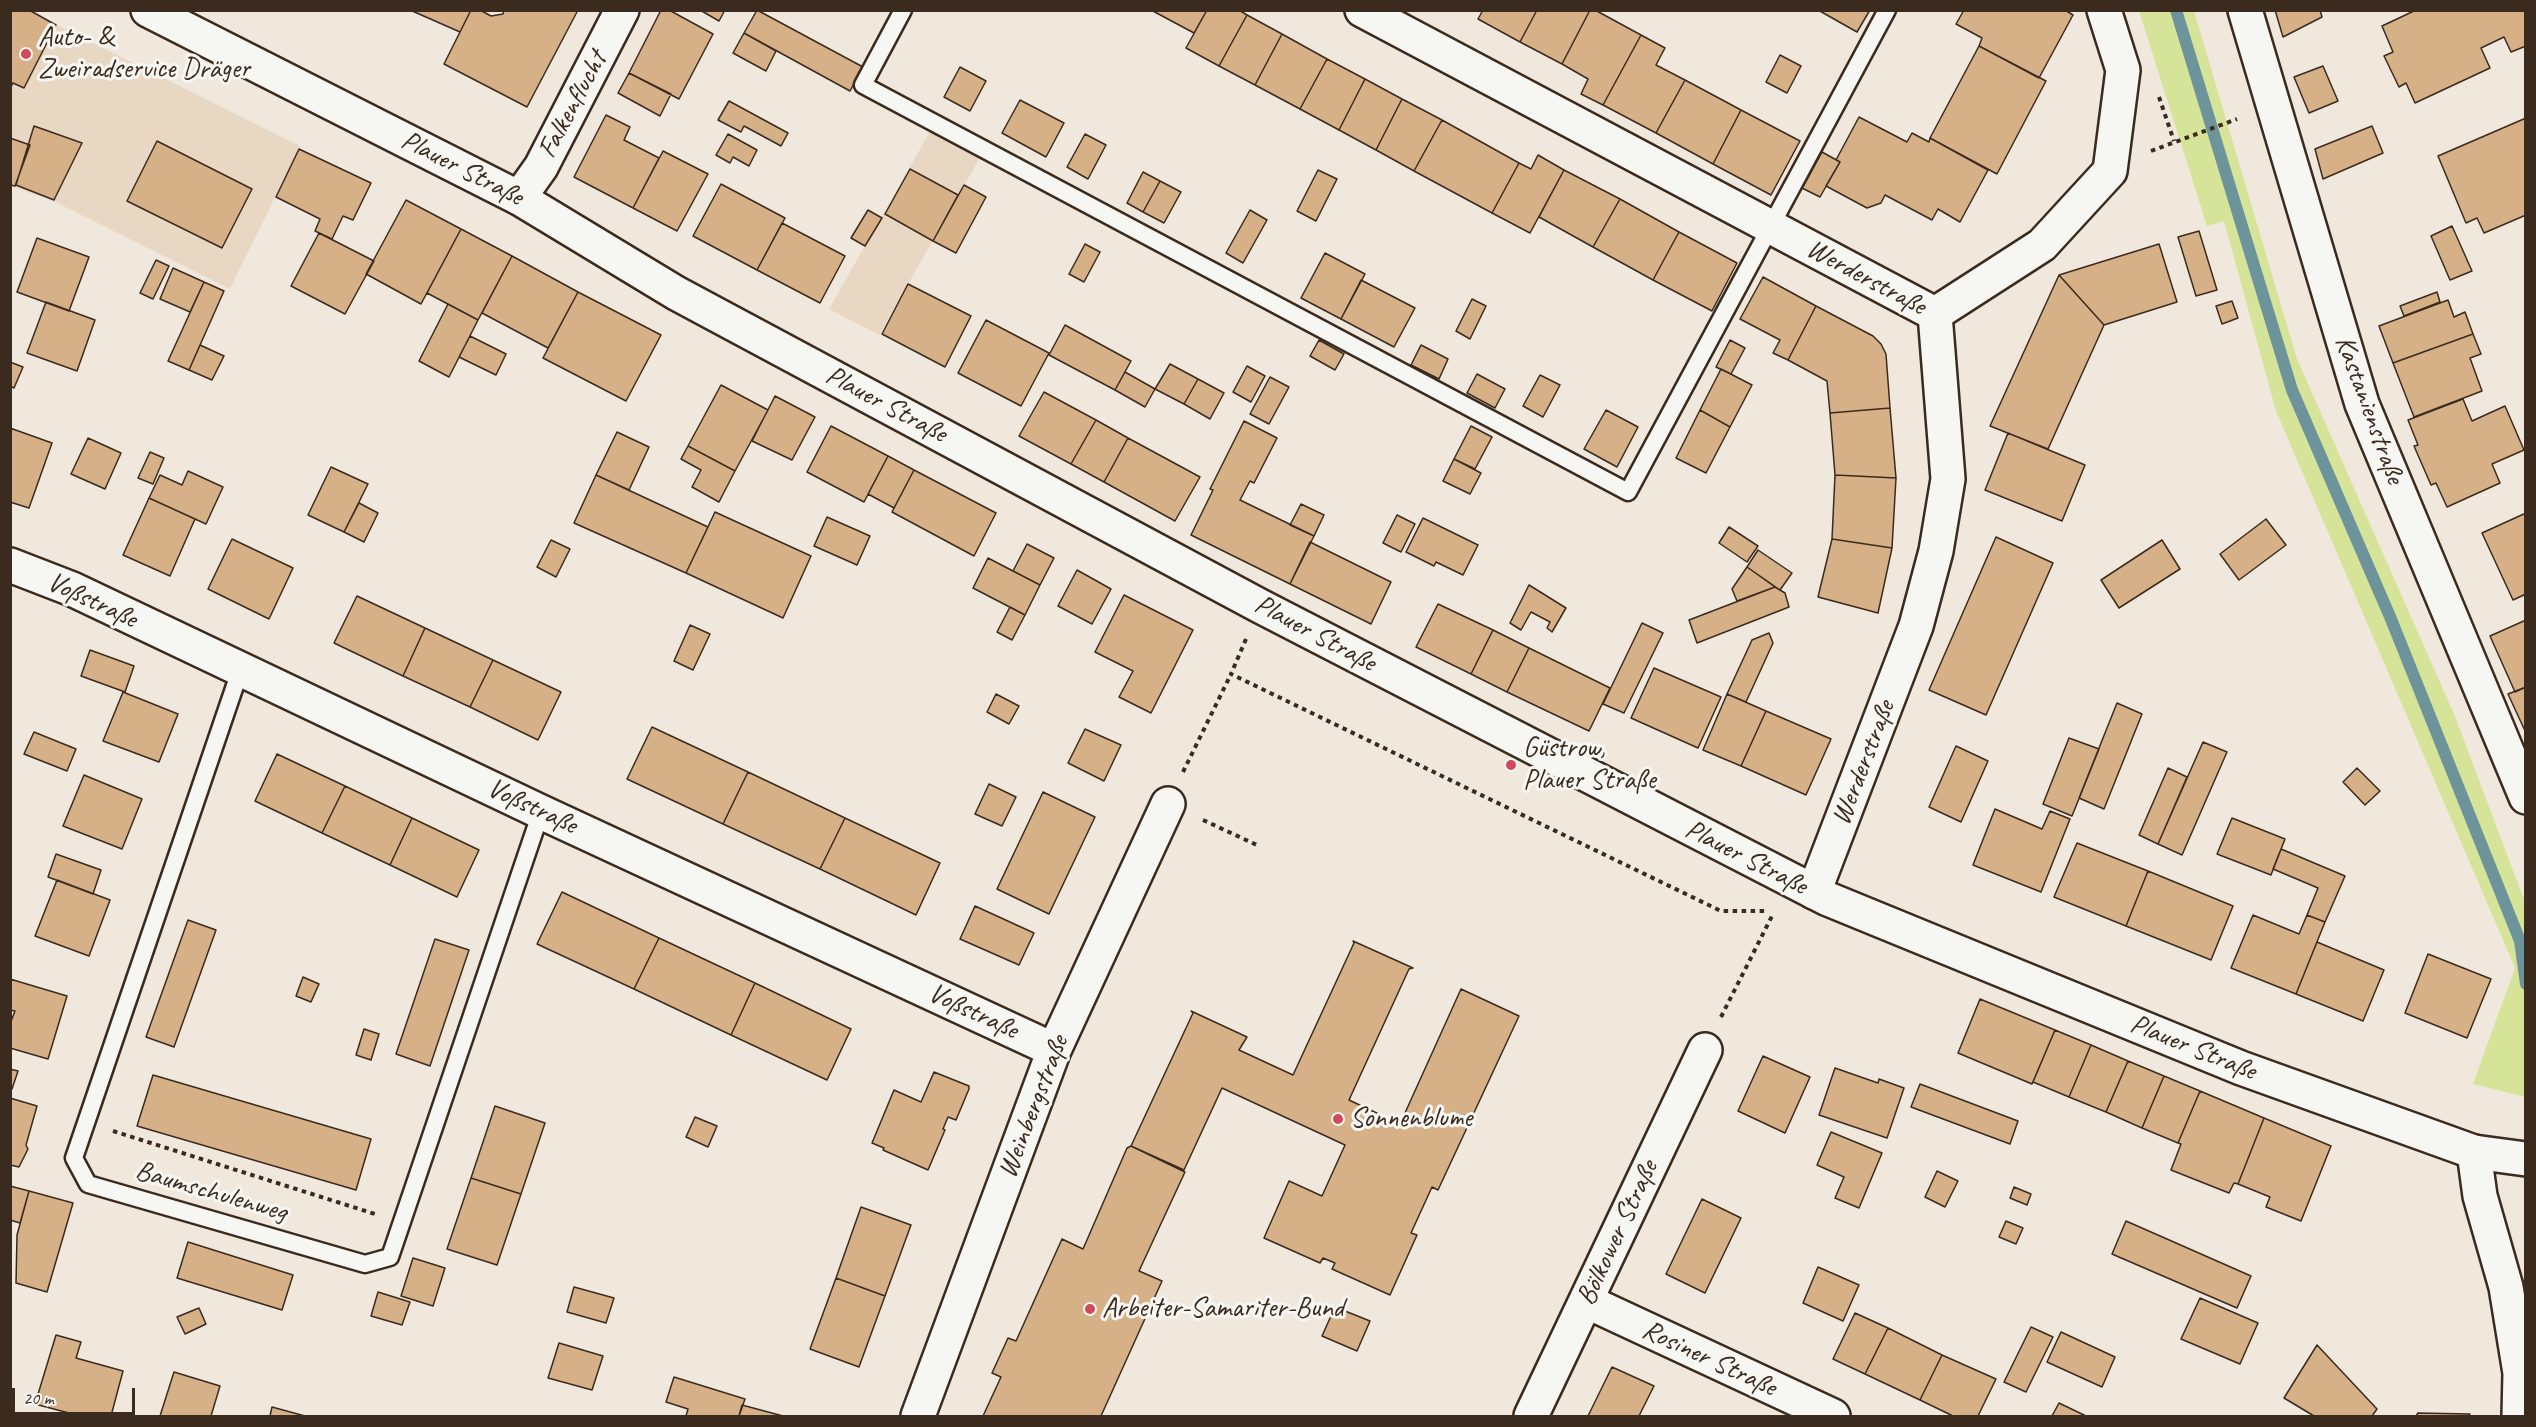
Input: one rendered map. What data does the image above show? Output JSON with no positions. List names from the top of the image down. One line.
{"streets":{"street":["Falkenflucht","Plauer Straße","Werderstraße","Kastanienstraße","Voßstraße","Weinbergstraße","Bölkower Straße","Rosiner Straße"],"lane":["Baumschulenweg"]},"crossings":[["Falkenflucht","Plauer Straße"],["Plauer Straße","Werderstraße"],["Voßstraße","Weinbergstraße"],["Voßstraße","Baumschulenweg"],["Bölkower Straße","Rosiner Straße"]],"places":["Auto- & Zweiradservice Dräger","Güstrow, Plauer Straße","Sonnenblume","Arbeiter-Samariter-Bund"],"scale_bar":"20 m"}
